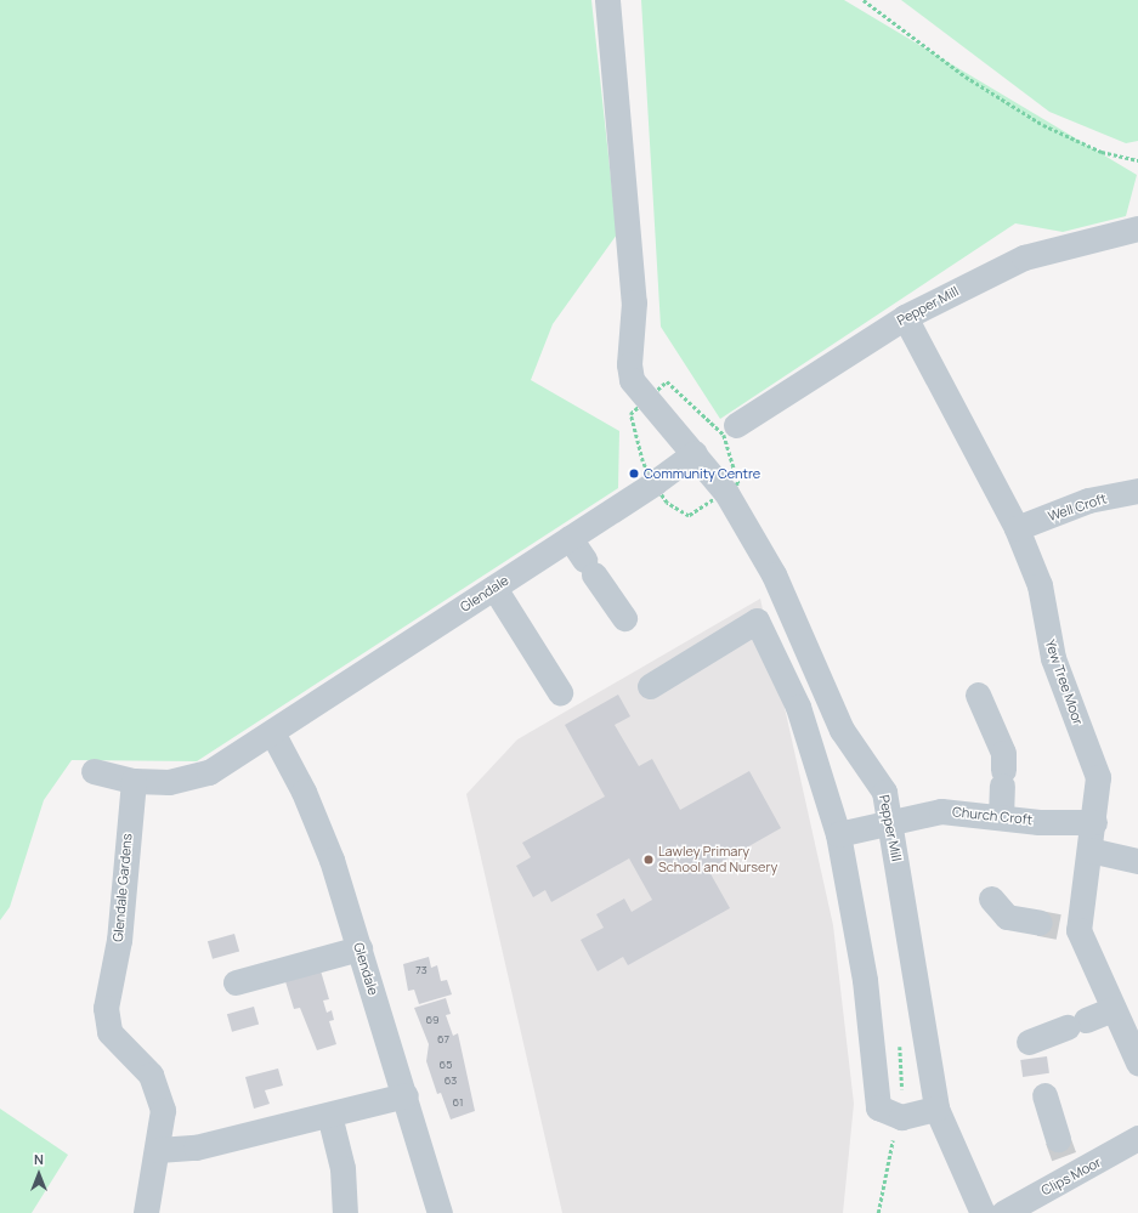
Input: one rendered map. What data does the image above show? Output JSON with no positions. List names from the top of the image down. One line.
{"streets":{"street":["Pepper Mill","Well Croft","Glendale","Yew Tree Moor","Church Croft","Glendale Gardens","Clips Moor"]},"crossings":[["Pepper Mill","Glendale"],["Pepper Mill","Yew Tree Moor"],["Pepper Mill","Church Croft"],["Well Croft","Yew Tree Moor"],["Glendale","Glendale Gardens"],["Yew Tree Moor","Church Croft"]],"places":["Community Centre","Lawley Primary School and Nursery"],"house_numbers":["73","69","67","65","63","61"],"north":"top"}
